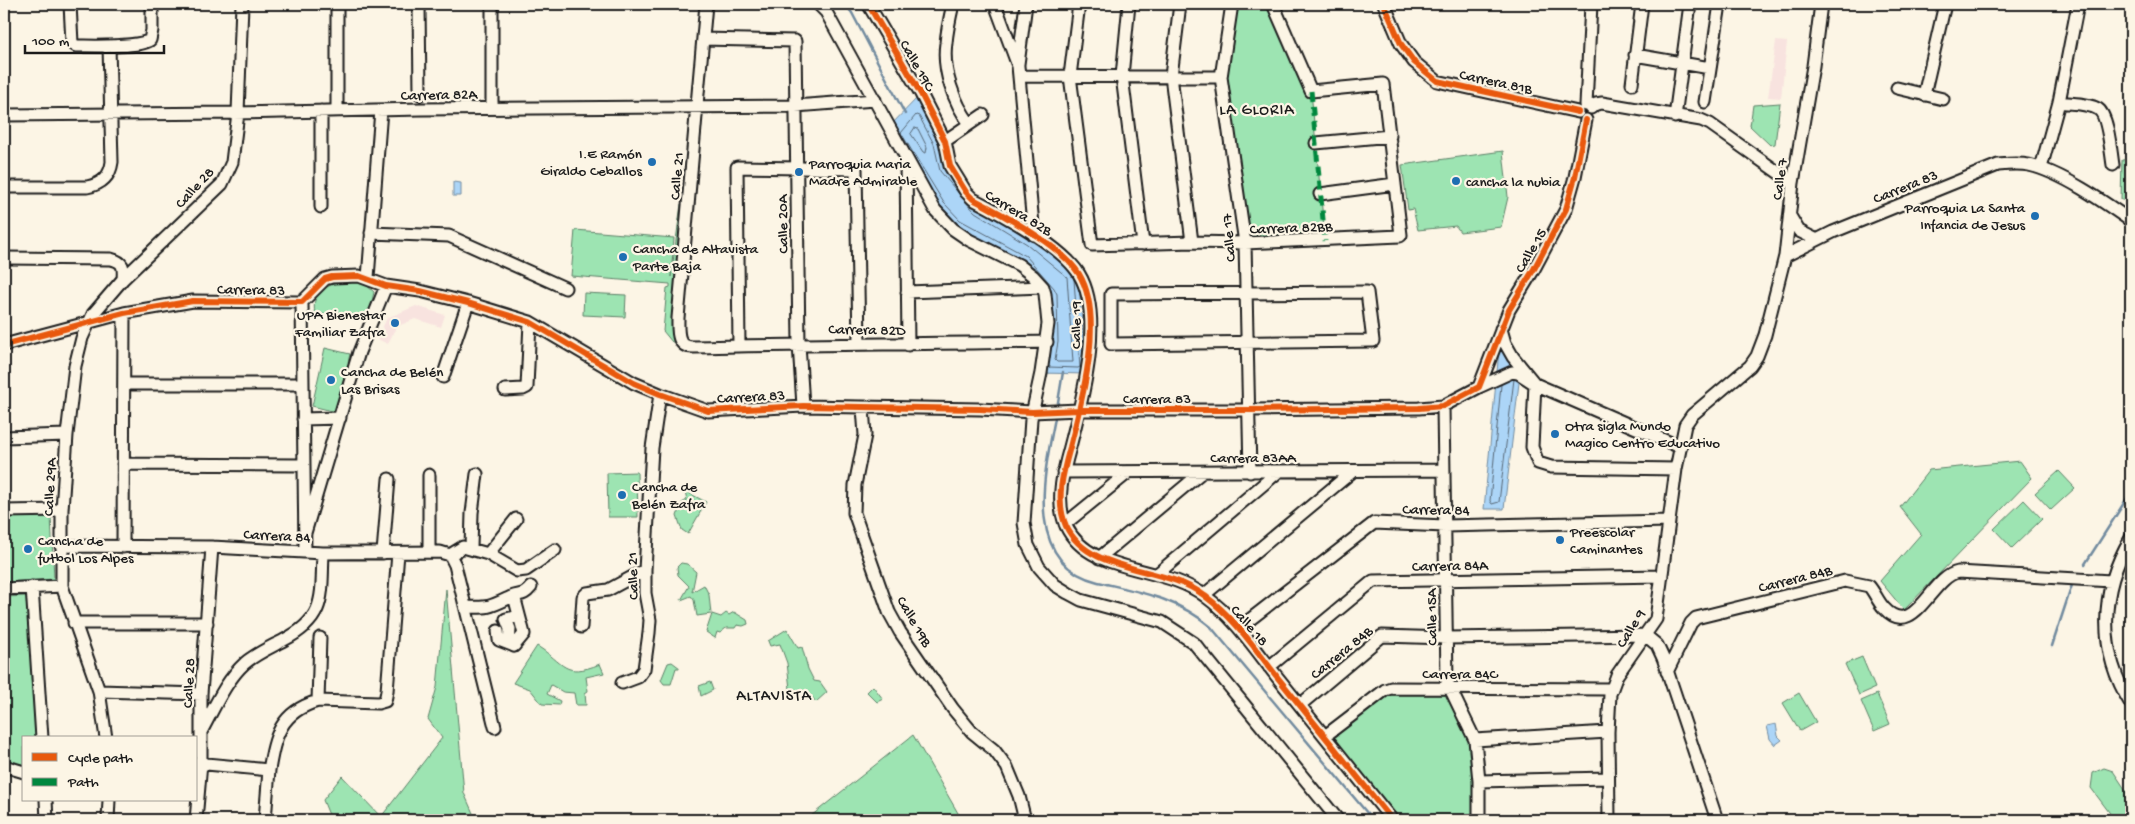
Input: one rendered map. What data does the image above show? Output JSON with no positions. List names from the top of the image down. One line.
{"streets":{"street":["Calle 19C","Carrera 81B","Carrera 82A","Calle 21","Calle 7","Carrera 83","Calle 28","Carrera 82B","Calle 20A","Carrera 82BB","Calle 17","Calle 15","Calle 19","Carrera 82D","Carrera 83AA","Calle 29A","Carrera 84","Carrera 84A","Carrera 84B","Calle 15A","Calle 19B","Calle 18","Calle 9","Carrera 84C"]},"crossings":[["Calle 19C","Carrera 82B"],["Carrera 81B","Calle 7"],["Carrera 81B","Calle 15"],["Carrera 82A","Calle 21"],["Carrera 82A","Calle 28"],["Carrera 82A","Calle 20A"],["Calle 21","Carrera 83"],["Calle 21","Calle 20A"],["Calle 21","Carrera 82D"],["Calle 7","Carrera 83"],["Calle 7","Calle 9"],["Carrera 83","Calle 28"],["Carrera 83","Calle 20A"],["Carrera 83","Calle 17"],["Carrera 83","Calle 15"],["Carrera 83","Calle 19"],["Carrera 83","Calle 29A"],["Carrera 83","Calle 15A"],["Carrera 83","Calle 19B"],["Carrera 83","Calle 18"],["Calle 28","Calle 29A"],["Calle 28","Carrera 84"],["Carrera 82B","Calle 19"],["Calle 20A","Carrera 82D"],["Carrera 82BB","Calle 17"],["Calle 17","Carrera 83AA"],["Calle 19","Carrera 82D"],["Calle 19","Calle 18"],["Carrera 83AA","Calle 15A"],["Carrera 83AA","Calle 18"],["Calle 29A","Carrera 84"],["Carrera 84","Calle 15A"],["Carrera 84","Calle 18"],["Carrera 84","Calle 9"],["Carrera 84A","Calle 15A"],["Carrera 84A","Calle 18"],["Carrera 84A","Calle 9"],["Carrera 84B","Calle 15A"],["Carrera 84B","Calle 18"],["Carrera 84B","Calle 9"],["Calle 15A","Carrera 84C"],["Calle 18","Carrera 84C"],["Calle 9","Carrera 84C"]],"districts":["LA GLORIA","ALTAVISTA"],"places":["I.E Ramón Giraldo Ceballos","Parroquia Maria Madre Admirable","cancha la nubia","Parroquia La Santa Infancia de Jesus","Cancha de Altavista Parte Baja","UPA Bienestar Familiar Zafra","Cancha de Belén Las Brisas","Otra sigla Mundo Magico Centro Educativo","Cancha de Belén Zafra","Preescolar Caminantes","Cancha de futbol Los Alpes"],"legend":["Cycle path","Path"],"scale_bar":"100 m"}
